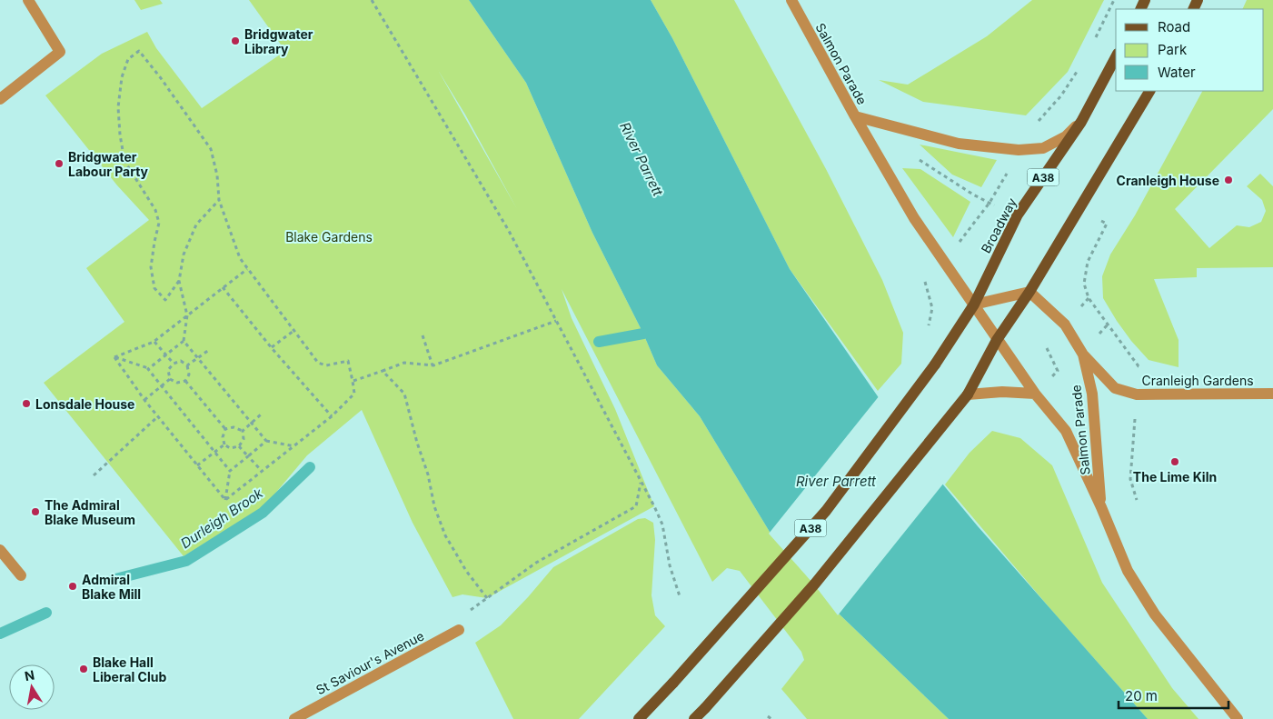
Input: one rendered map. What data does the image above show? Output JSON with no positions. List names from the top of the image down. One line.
{"streets":{"main road":["A38","Broadway"],"street":["Salmon Parade","Cranleigh Gardens","St Saviour's Avenue"]},"crossings":[["Salmon Parade","Broadway"],["Salmon Parade","Cranleigh Gardens"]],"water":["River Parrett","Durleigh Brook"],"parks":["Blake Gardens"],"places":["Bridgwater Library","Bridgwater Labour Party","Cranleigh House","Lonsdale House","The Lime Kiln","The Admiral Blake Museum","Admiral Blake Mill","Blake Hall Liberal Club"],"legend":["Road","Park","Water"],"scale_bar":"20 m","north":"top"}
